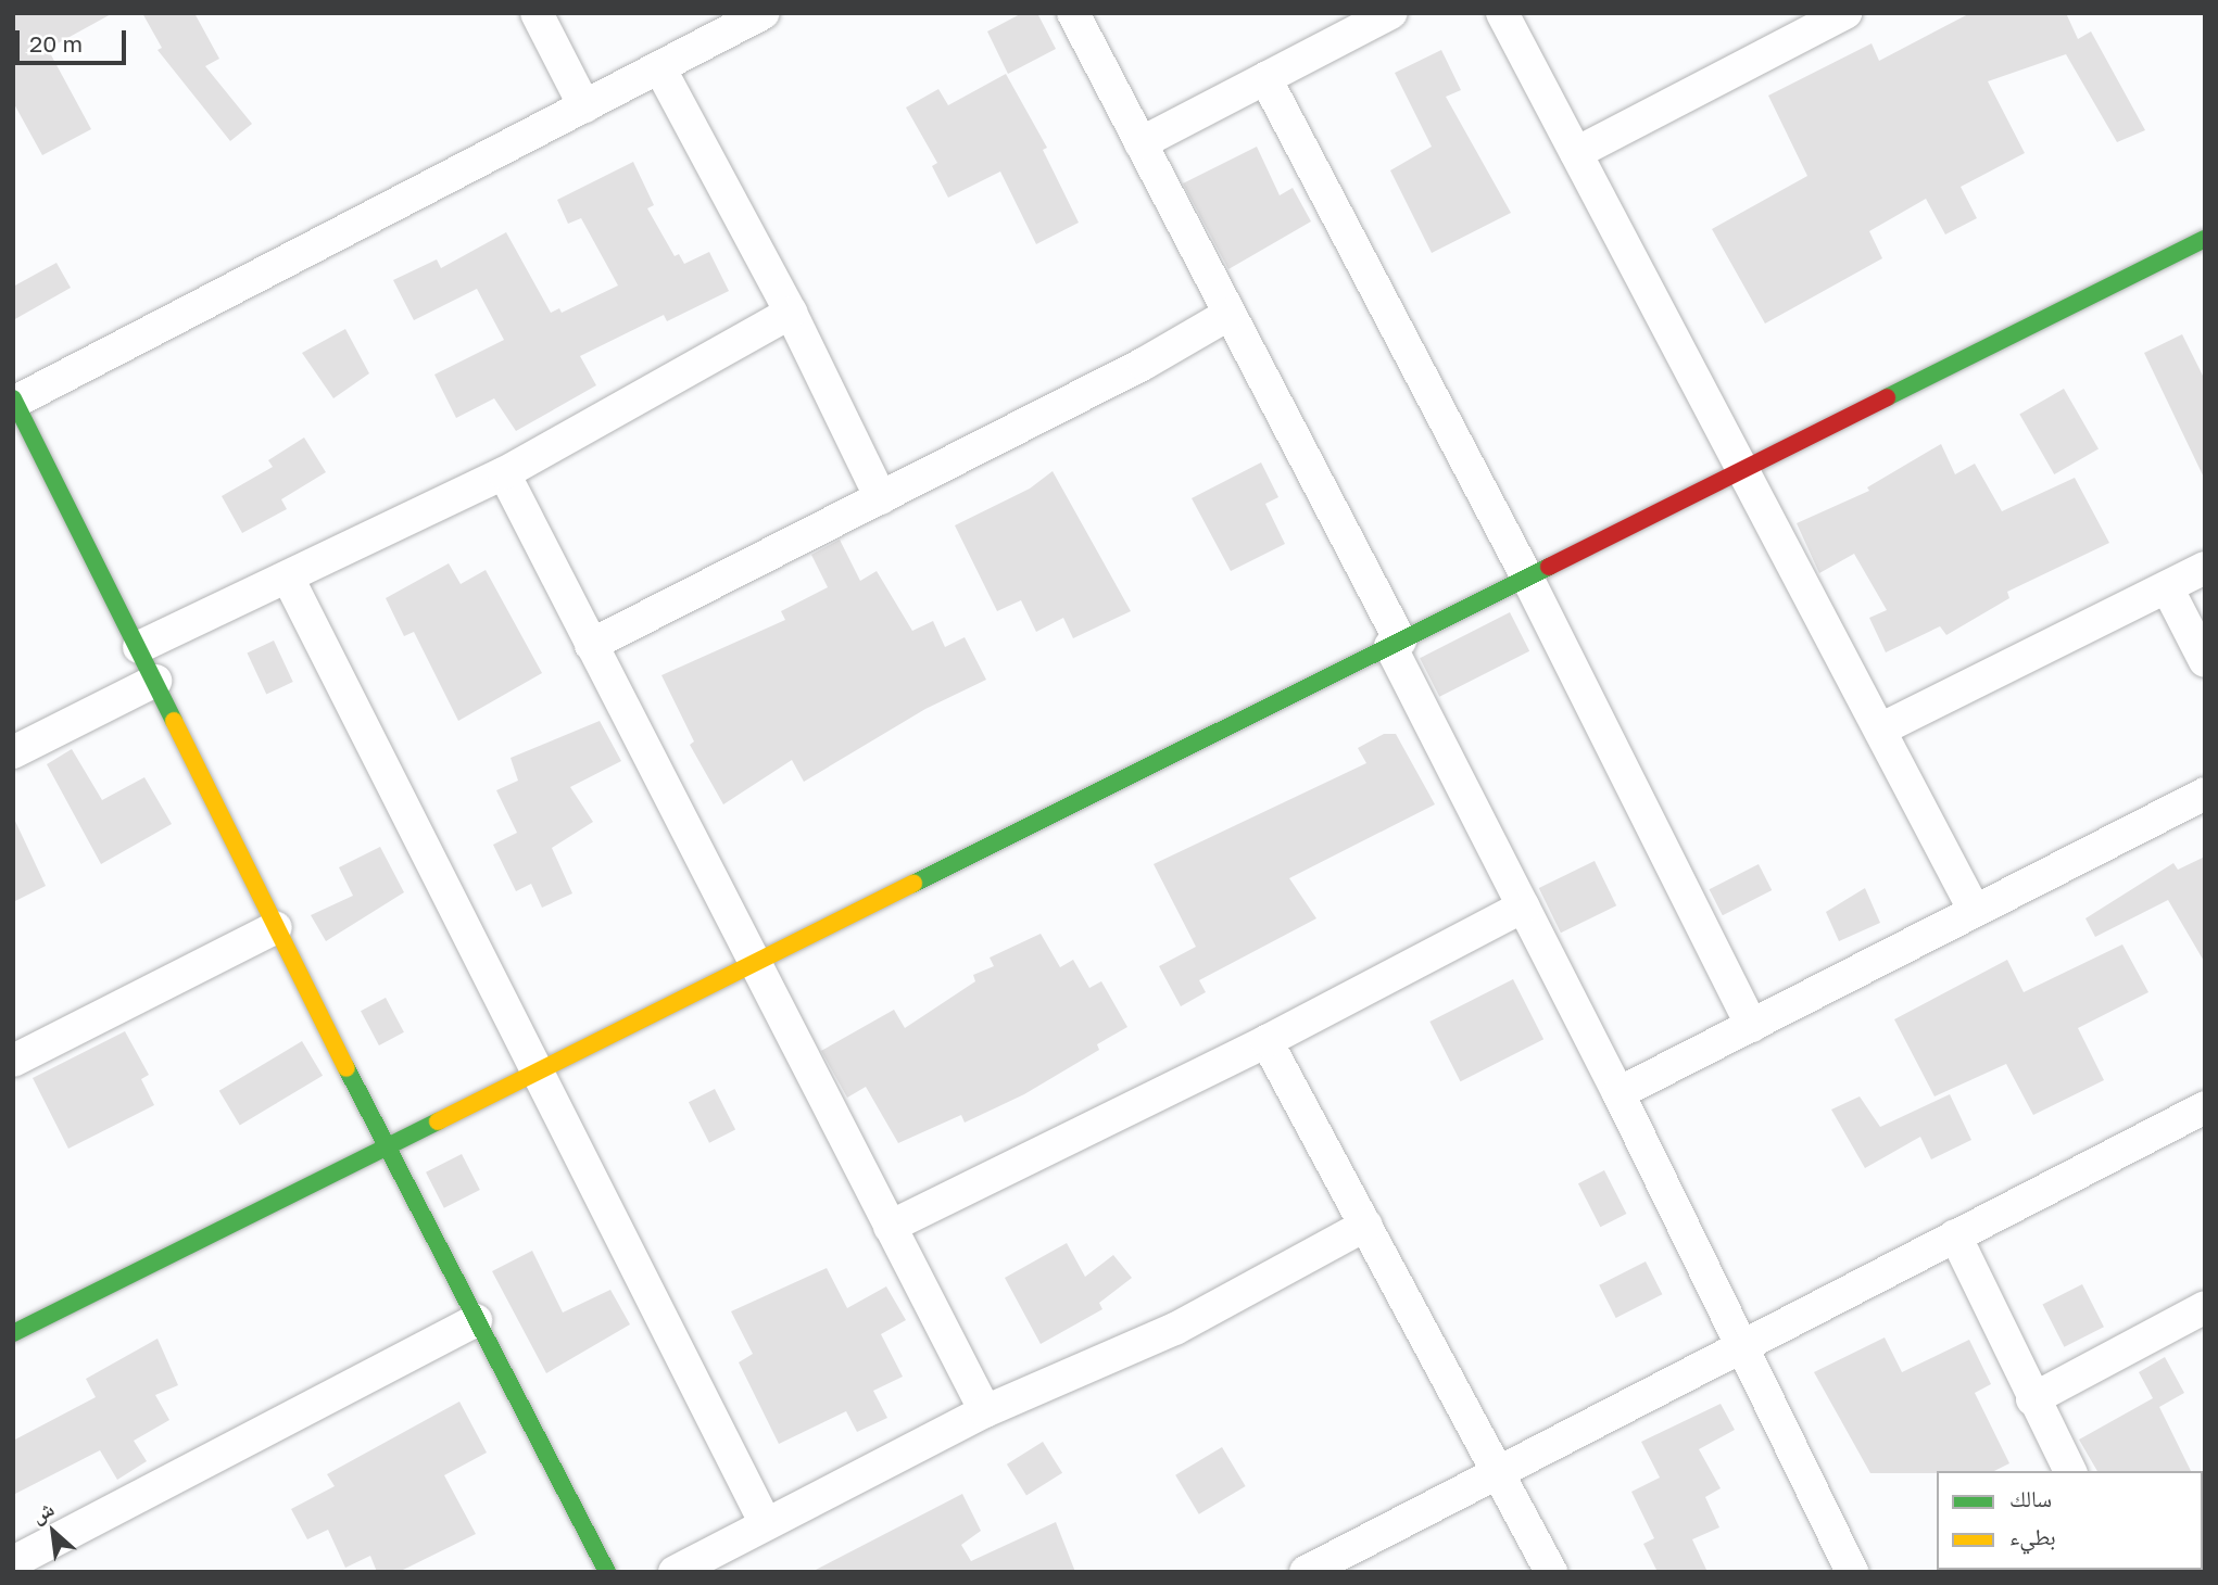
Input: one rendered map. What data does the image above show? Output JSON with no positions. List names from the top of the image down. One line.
{"legend":["سالك","بطيء"],"scale_bar":"20 m","north":"top left"}
